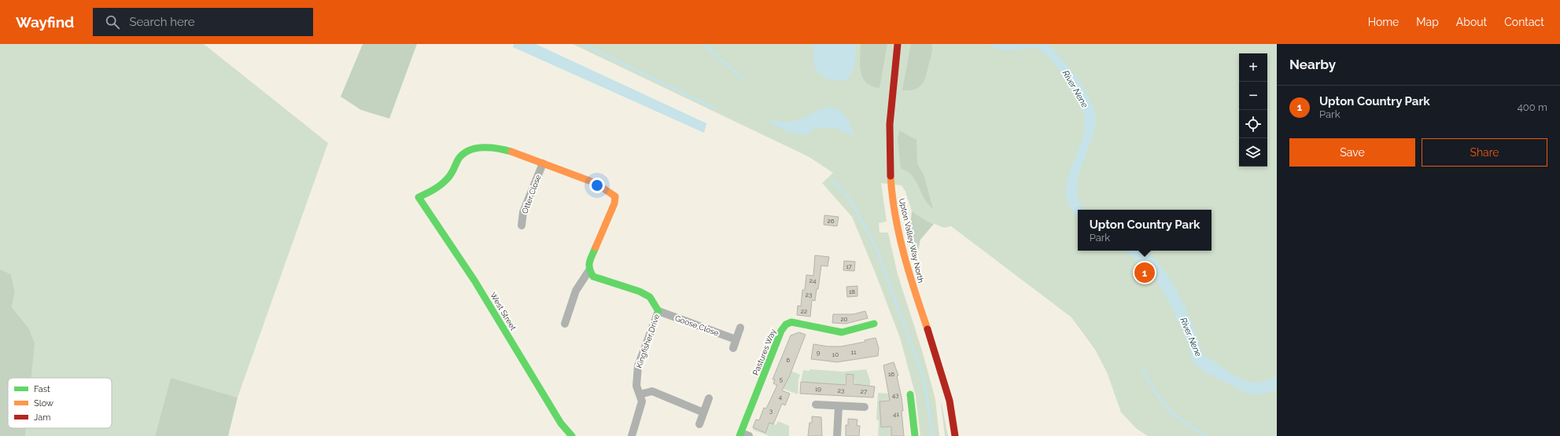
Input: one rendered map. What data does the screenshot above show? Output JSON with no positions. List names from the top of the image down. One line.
{"streets":{"street":["Otter Close","Upton Valley Way North","West Street","Goose Close","Kingfisher Drive","Pastures Way"]},"crossings":[["Otter Close","West Street"],["Goose Close","Kingfisher Drive"]],"water":["River Nene"],"house_numbers":["26","17","24","18","23","22","20","11","9","10","6","16","5","19","23","27","43","4","3","41"],"legend":["Fast","Slow","Jam"],"page":{"header":"Wayfind","search":"Search here","nav":["Home","Map","About","Contact"],"heading":"Nearby","map_buttons":["+","−"],"list":[{"mark":"1","name":"Upton Country Park","note":"Park","value":"400 m"}],"buttons":["Save","Share"],"popup":["Upton Country Park","Park"],"pins":"1"}}
